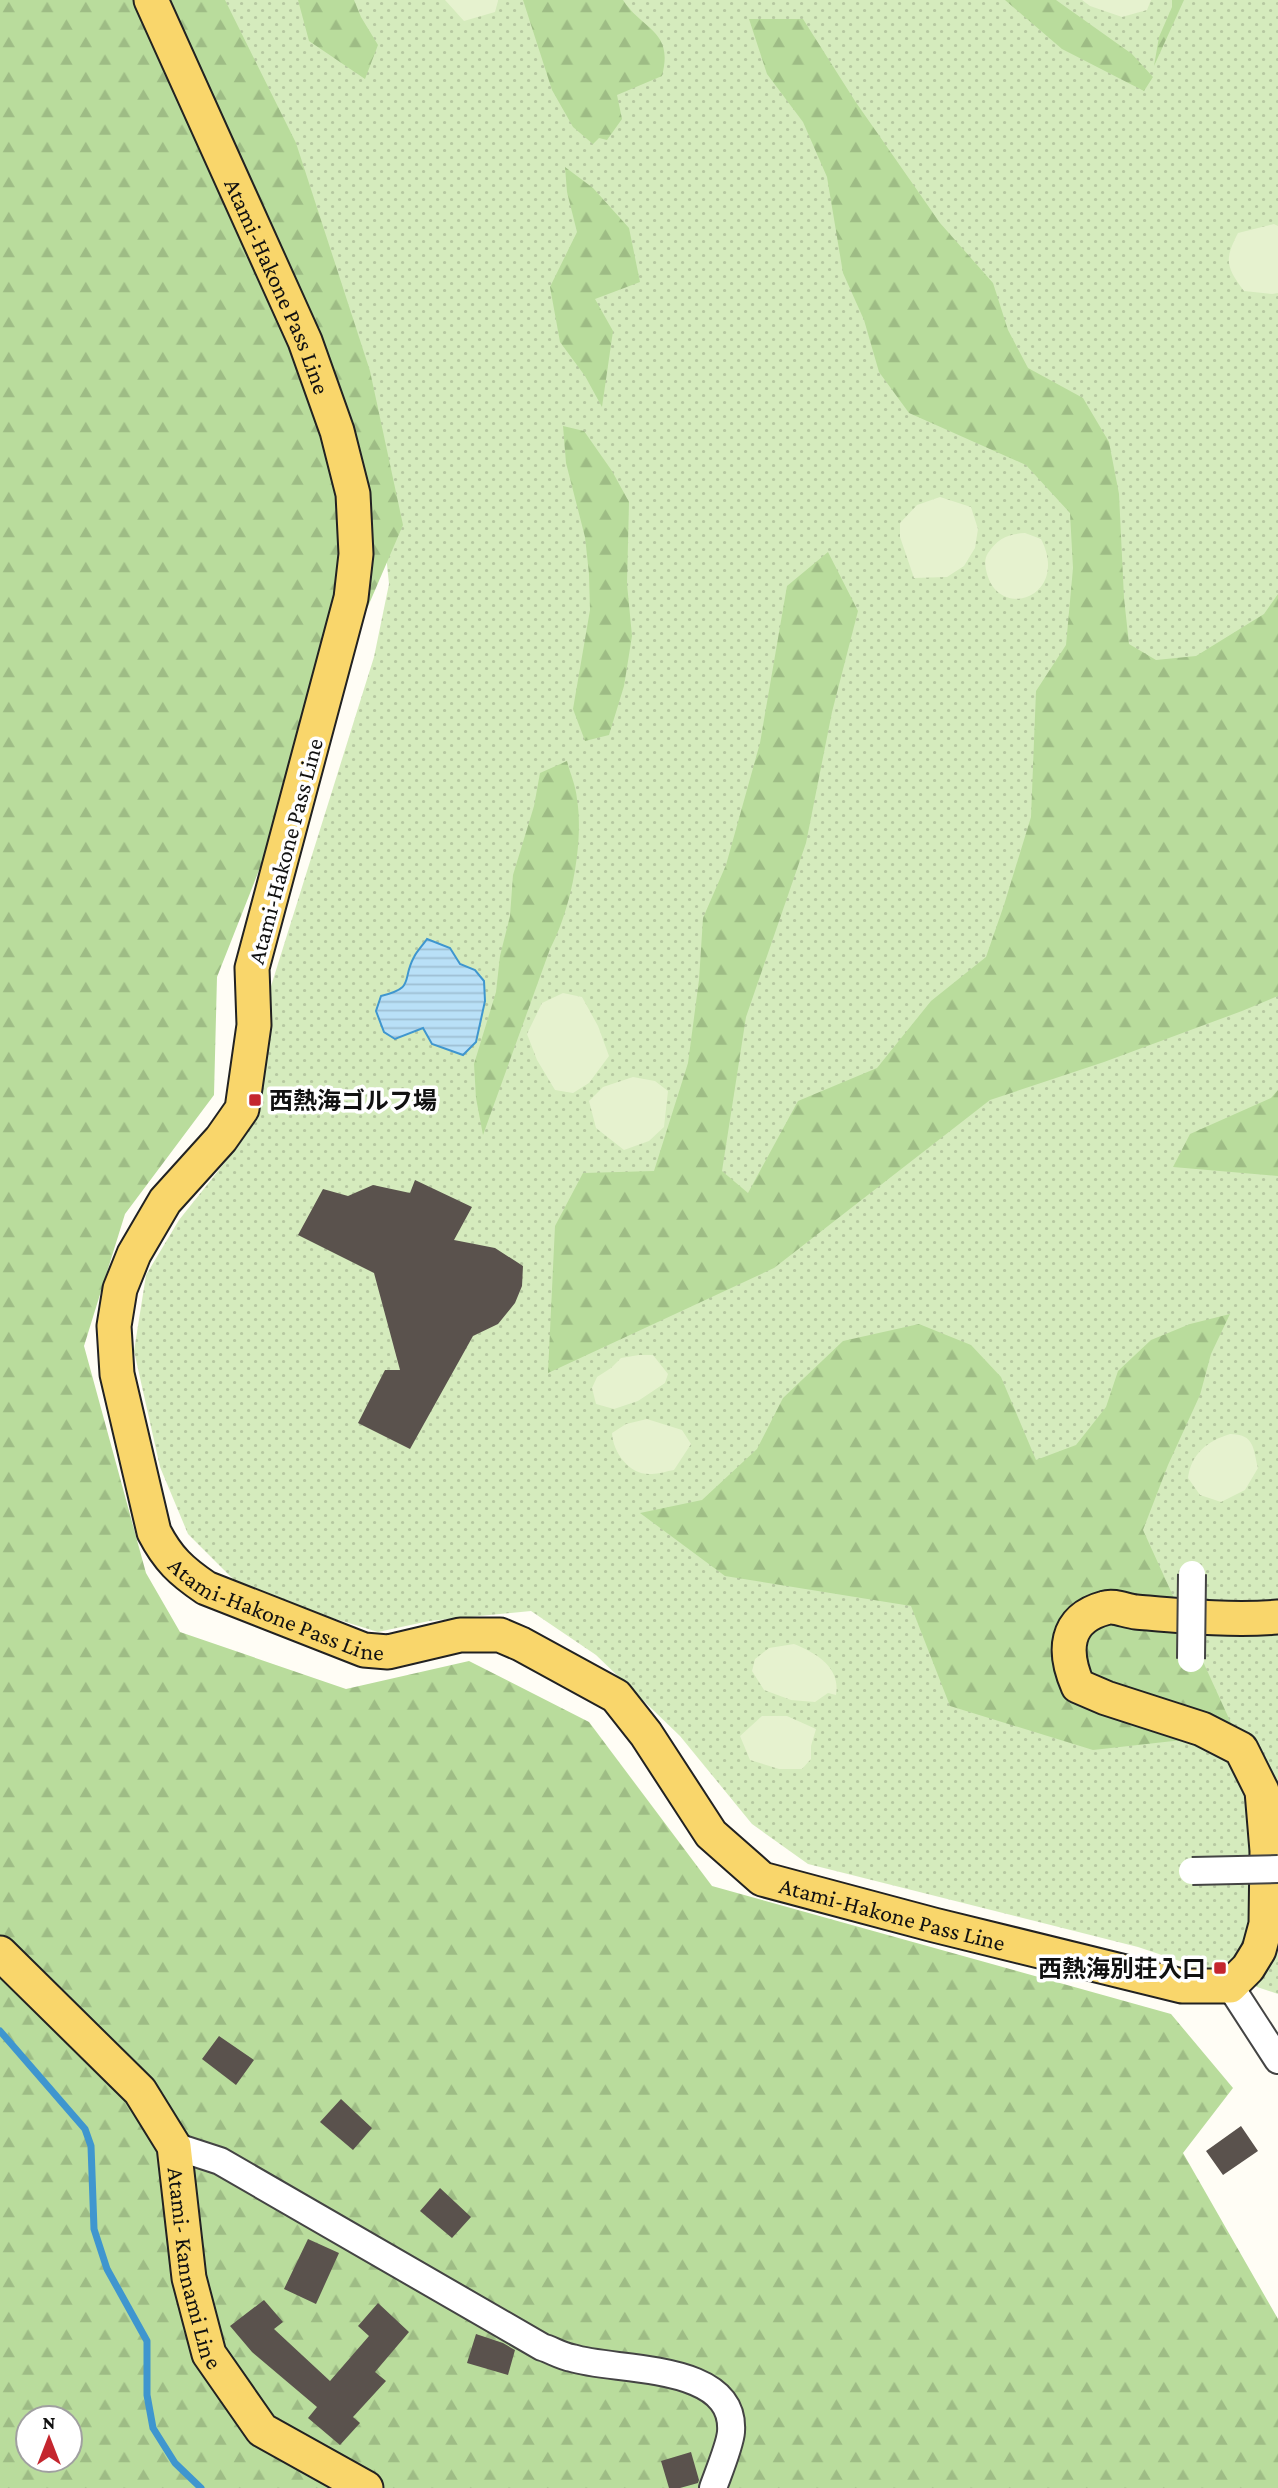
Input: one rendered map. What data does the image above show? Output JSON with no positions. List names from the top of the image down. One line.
{"streets":{"main road":["Atami-Hakone Pass Line","Atami- Kannami Line"]},"places":{"transit":["西熱海ゴルフ場","西熱海別荘入口"]},"north":"top"}
